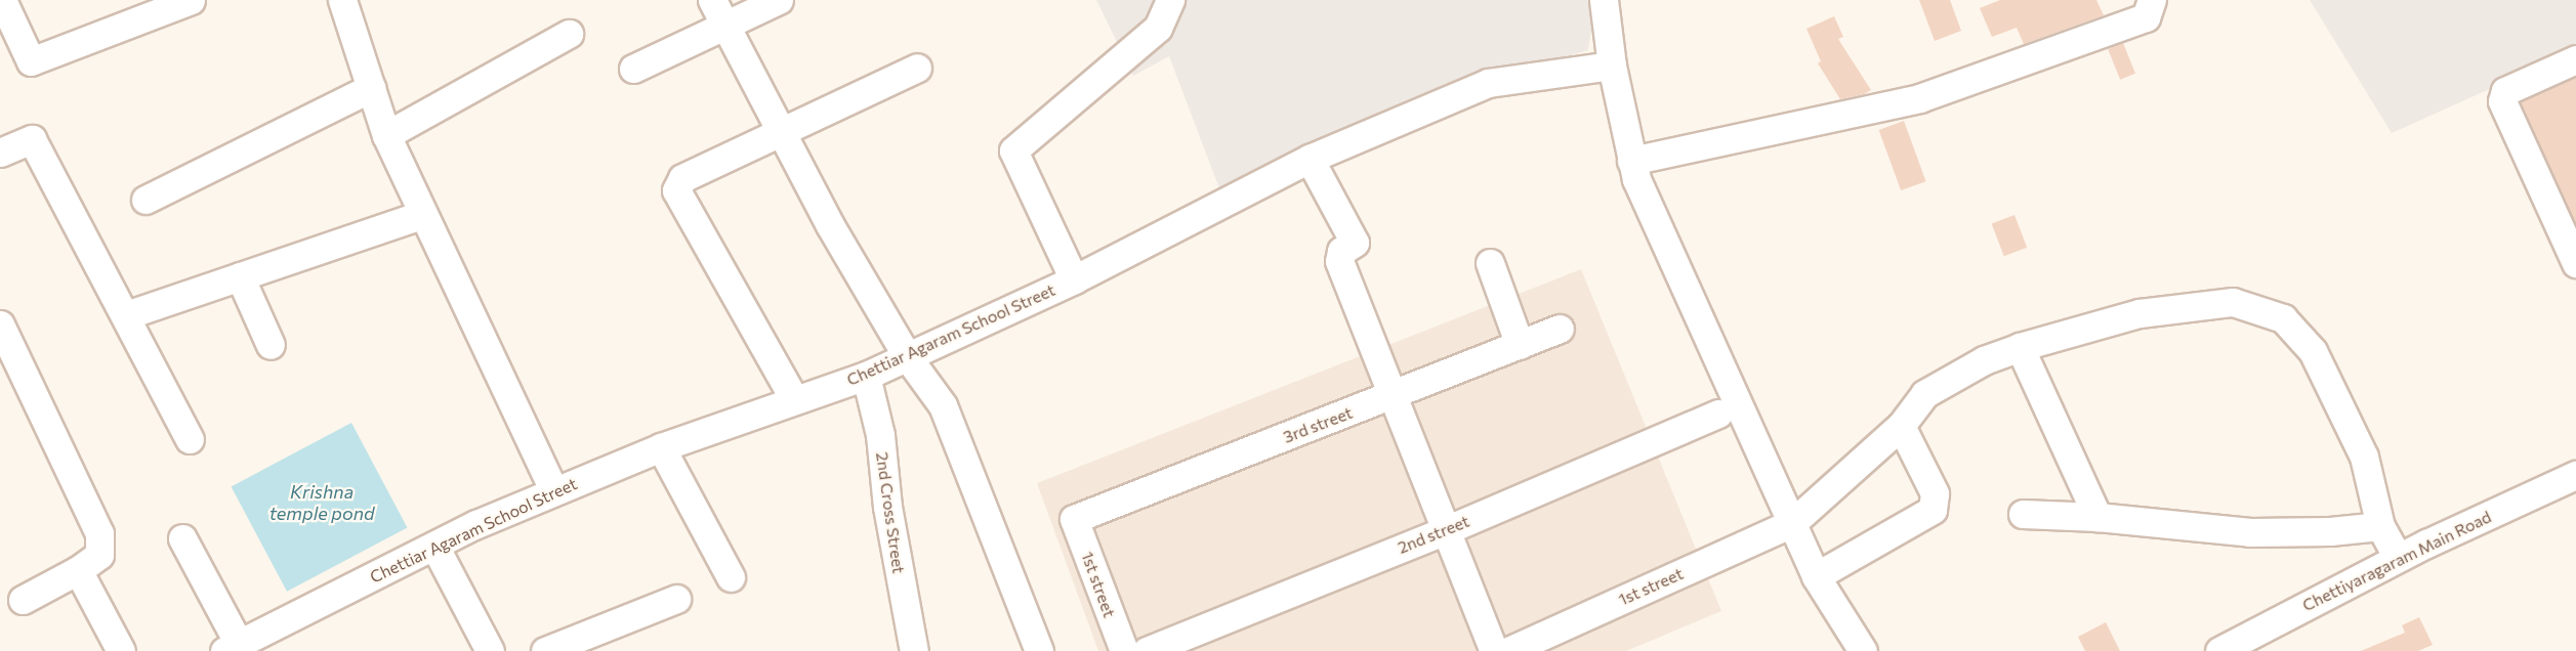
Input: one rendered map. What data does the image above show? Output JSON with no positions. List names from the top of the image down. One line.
{"streets":{"street":["Chettiar Agaram School Street","3rd street","2nd Cross Street","2nd street","Chettiyaragaram Main Road","1st street"]},"crossings":[["Chettiar Agaram School Street","2nd Cross Street"],["3rd street","1st street"],["Chettiyaragaram Main Road","1st street"]],"water":["Krishna temple pond"]}
